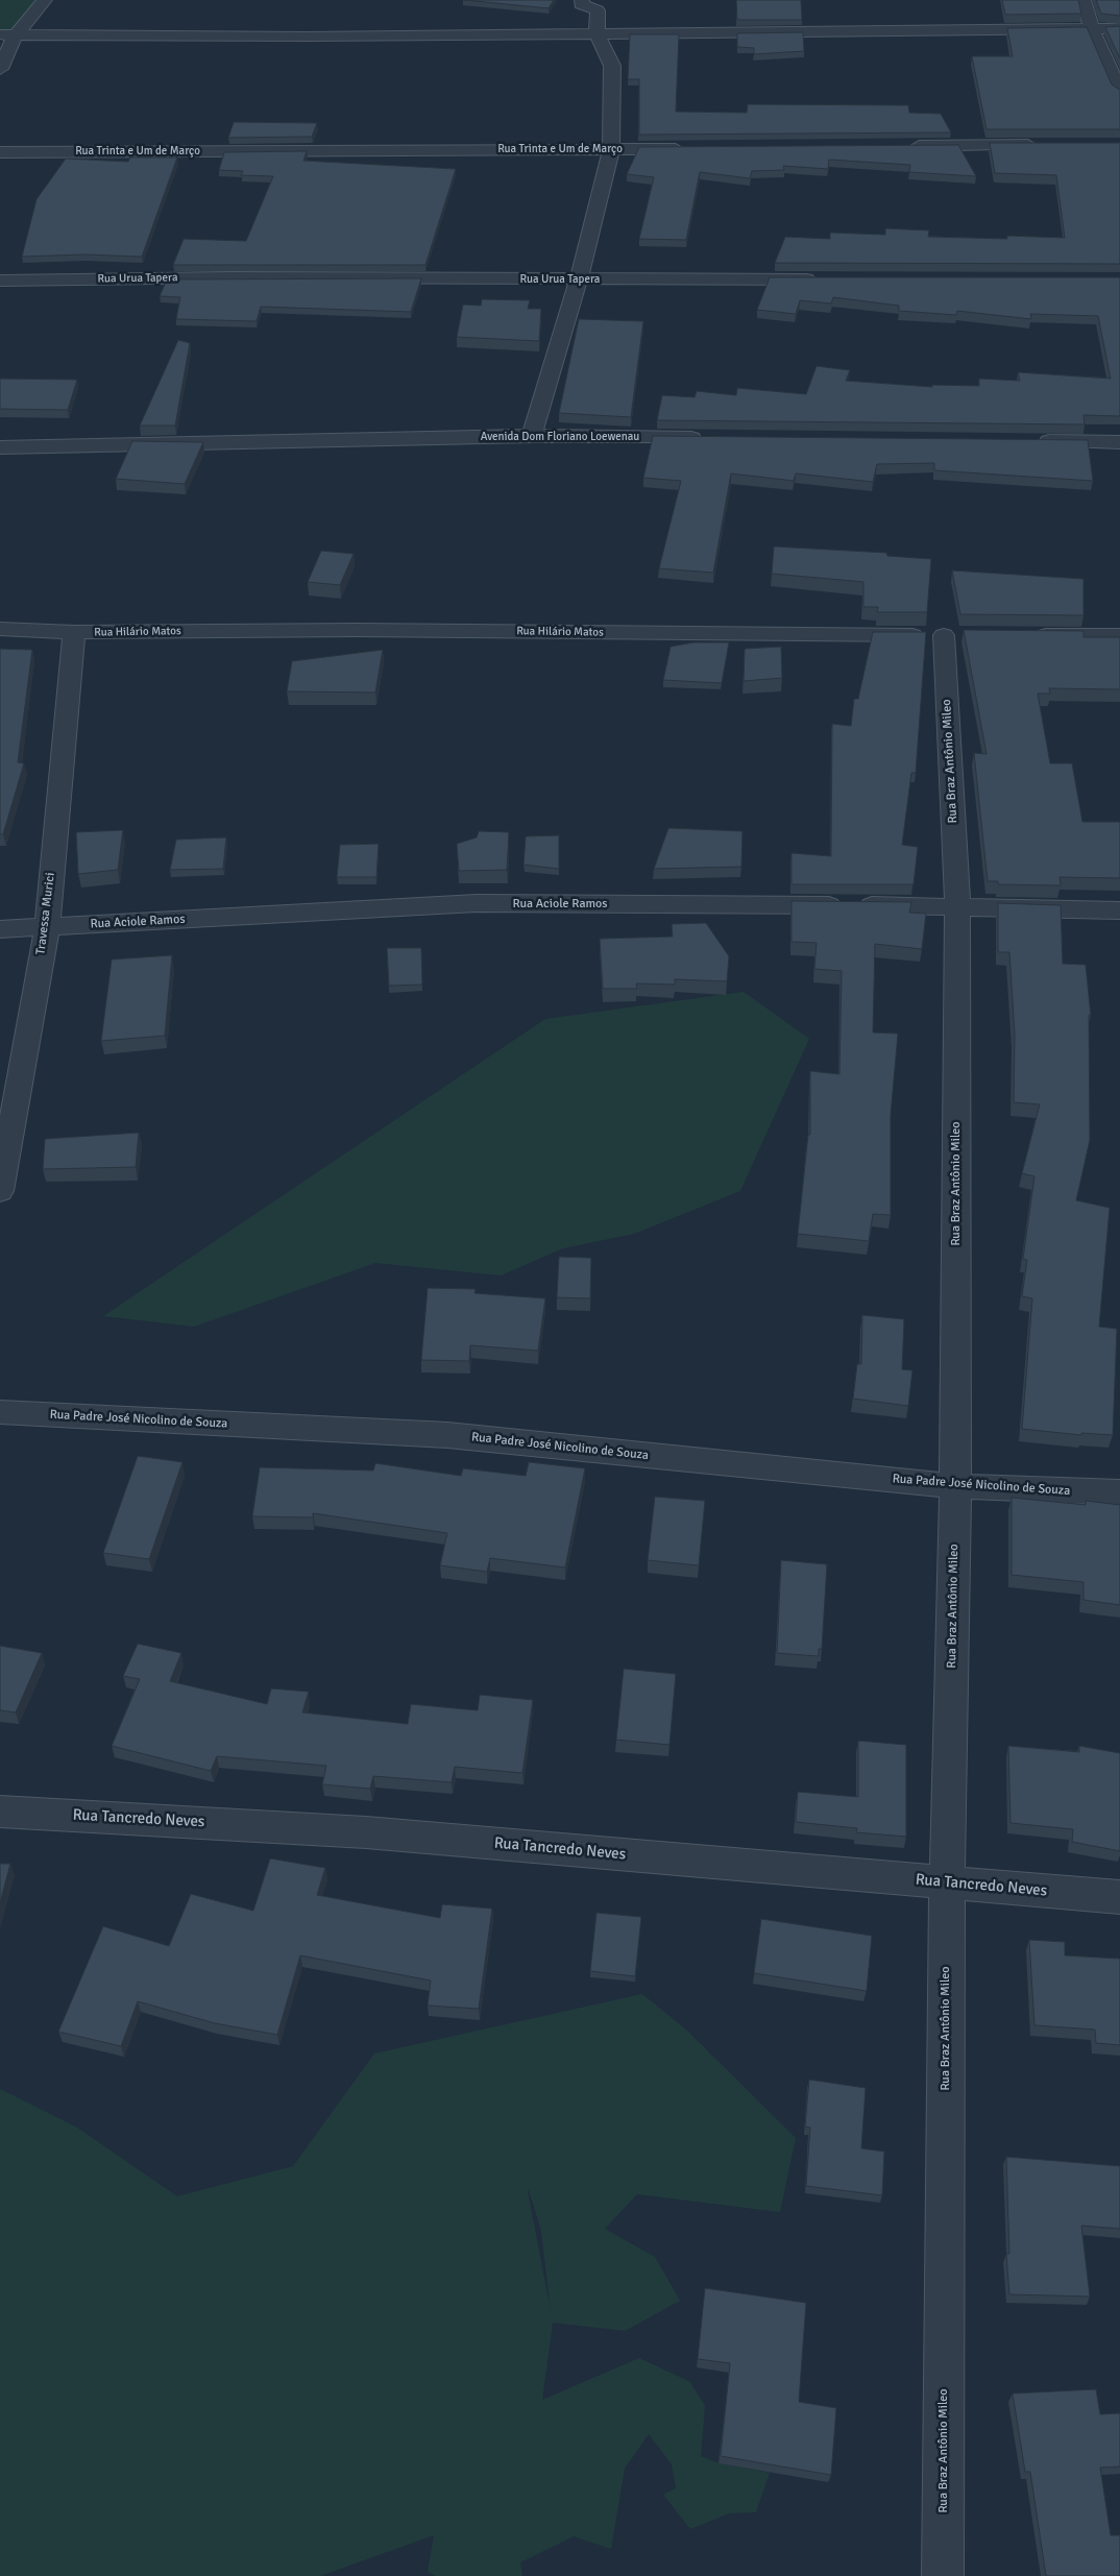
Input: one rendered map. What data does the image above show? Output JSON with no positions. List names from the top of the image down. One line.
{"streets":{"street":["Rua Trinta e Um de Março","Rua Urua Tapera","Avenida Dom Floriano Loewenau","Rua Hilário Matos","Rua Braz Antônio Mileo","Rua Aciole Ramos","Travessa Murici","Rua Padre José Nicolino de Souza","Rua Tancredo Neves"]},"crossings":[["Rua Hilário Matos","Rua Braz Antônio Mileo"],["Rua Hilário Matos","Travessa Murici"],["Rua Braz Antônio Mileo","Rua Aciole Ramos"],["Rua Braz Antônio Mileo","Rua Padre José Nicolino de Souza"],["Rua Braz Antônio Mileo","Rua Tancredo Neves"],["Rua Aciole Ramos","Travessa Murici"]]}
